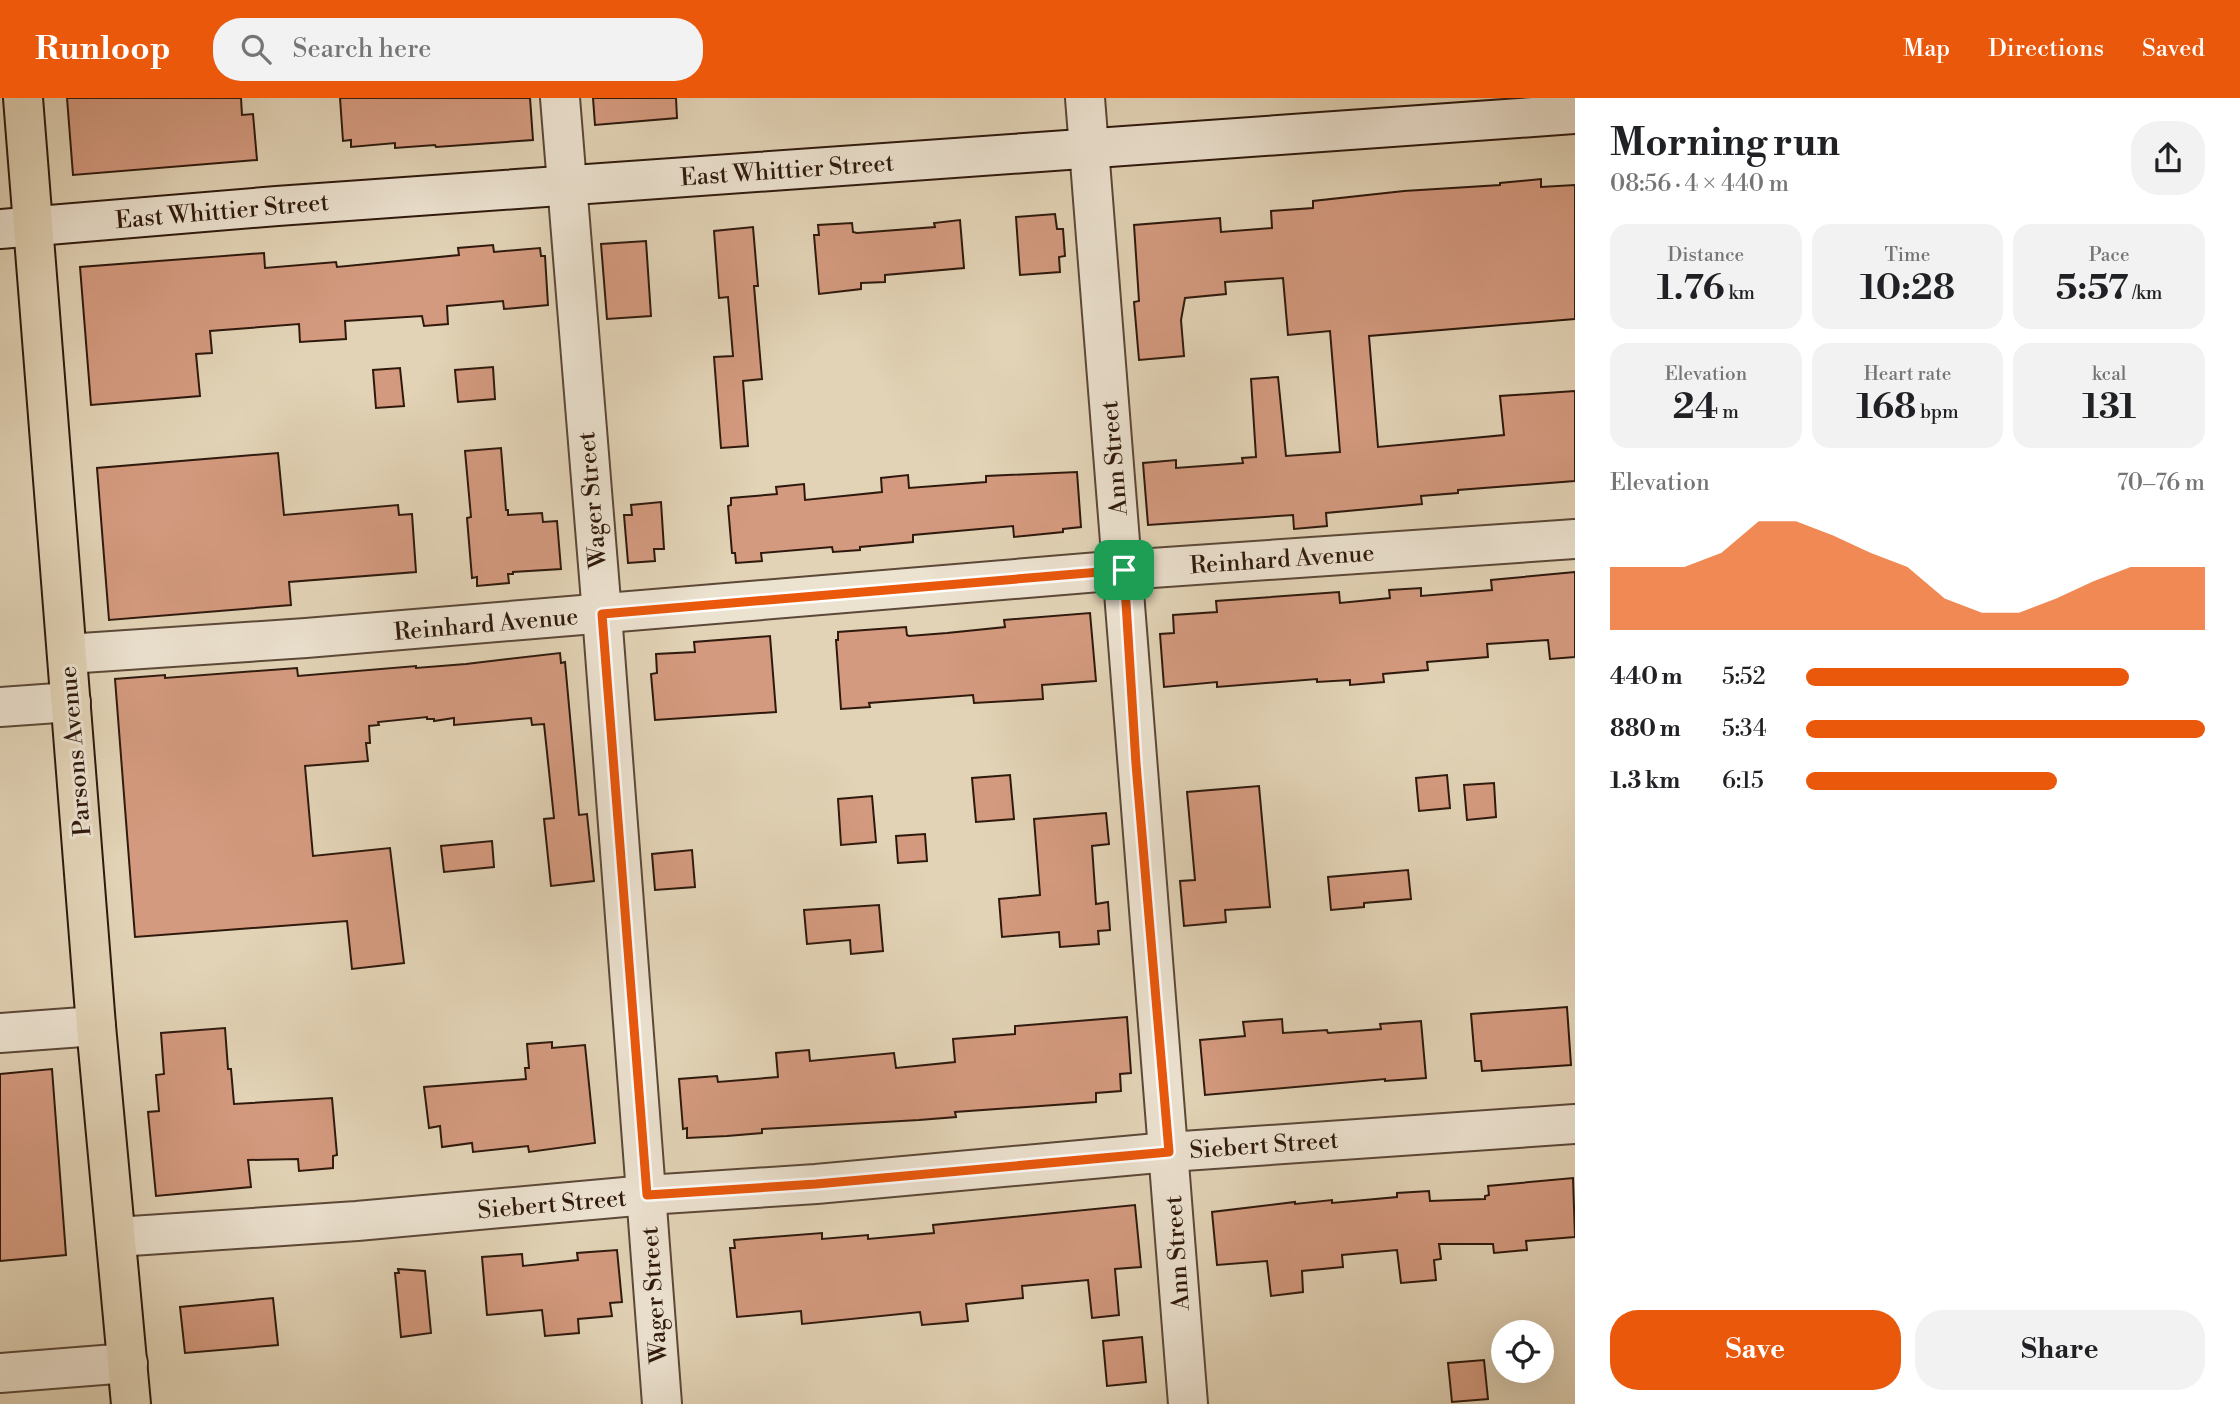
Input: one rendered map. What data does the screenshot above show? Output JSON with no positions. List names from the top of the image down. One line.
{"streets":{"main road":["Parsons Avenue"],"street":["East Whittier Street","Ann Street","Wager Street","Reinhard Avenue","Siebert Street"]},"crossings":[["East Whittier Street","Ann Street"],["East Whittier Street","Wager Street"],["East Whittier Street","Parsons Avenue"],["Ann Street","Reinhard Avenue"],["Ann Street","Siebert Street"],["Wager Street","Reinhard Avenue"],["Wager Street","Siebert Street"],["Reinhard Avenue","Parsons Avenue"],["Parsons Avenue","Siebert Street"]],"page":{"header":"Runloop","search":"Search here","nav":["Map","Directions","Saved"],"heading":["Morning run","08:56 · 4 × 440 m"],"stats":[["Distance","1.76 km"],["Time","10:28"],["Pace","5:57 /km"],["Elevation","24 m"],["Heart rate","168 bpm"],["kcal","131"]],"chart":["Elevation","70–76 m"],"list":[{"name":"440 m","note":"5:52"},{"name":"880 m","note":"5:34"},{"name":"1.3 km","note":"6:15"}],"buttons":["Save","Share"]}}
